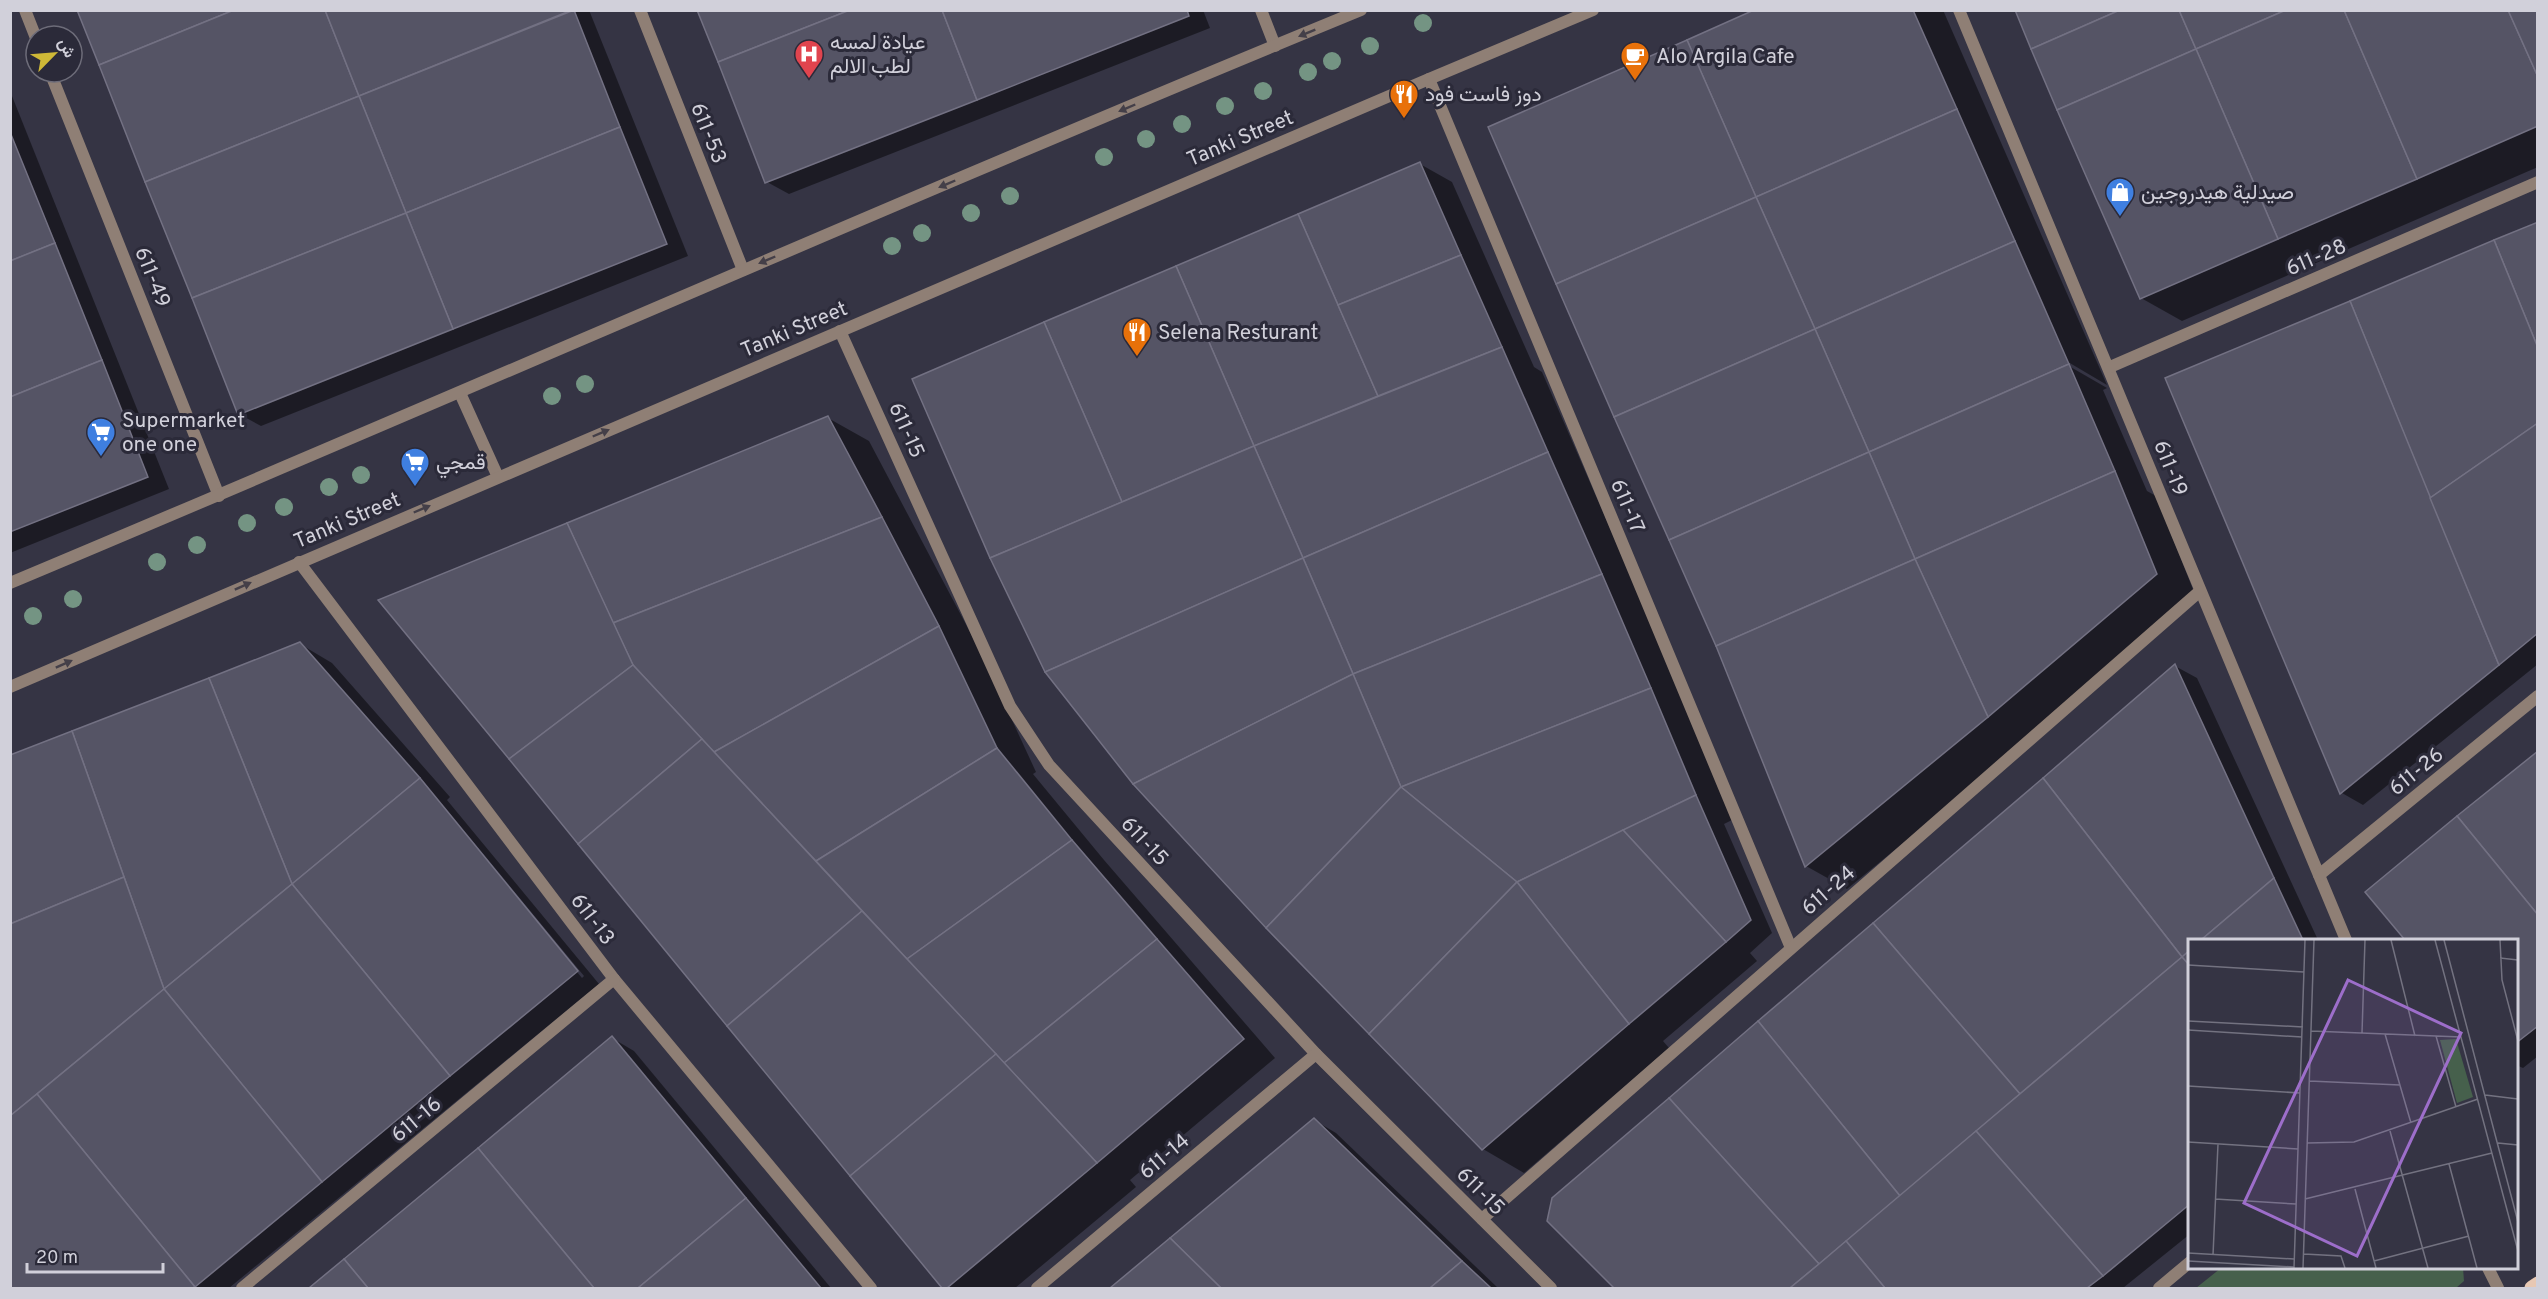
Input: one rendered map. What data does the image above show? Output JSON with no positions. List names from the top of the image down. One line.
{"streets":{"street":["611-53","Tanki Street","611-28","611-49","611-15","611-19","611-17","611-26","611-24","611-13","611-16","611-14"]},"crossings":[["Tanki Street","611-15"],["Tanki Street","611-17"],["Tanki Street","611-13"],["611-28","611-19"],["611-15","611-24"],["611-15","611-14"],["611-19","611-26"],["611-19","611-24"],["611-17","611-24"],["611-13","611-16"]],"places":{"hospital":["عيادة لمسه لطب الالم"],"cafe":["Alo Argila Cafe"],"restaurant":["دوز فاست فود","Selena Resturant"],"shop":["صيدلية هيدروجين"],"supermarket":["Supermarket one one","قمجي"]},"scale_bar":"20 m","north":"top right"}
